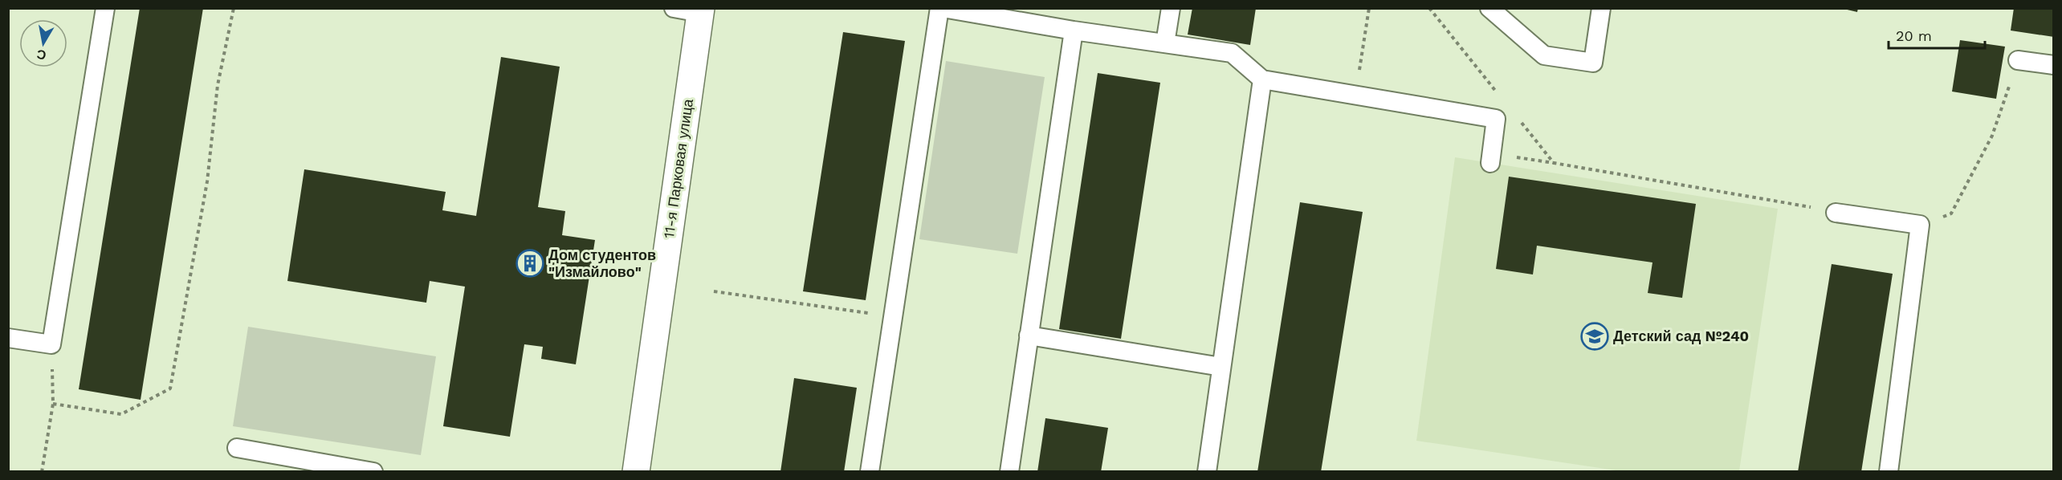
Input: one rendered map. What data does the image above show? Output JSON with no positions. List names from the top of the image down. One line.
{"streets":{"street":["11-я Парковая улица"]},"places":{"building":["Дом студентов \"Измайлово\""],"school or university":["Детский сад №240"]},"scale_bar":"20 m","north":"bottom"}
